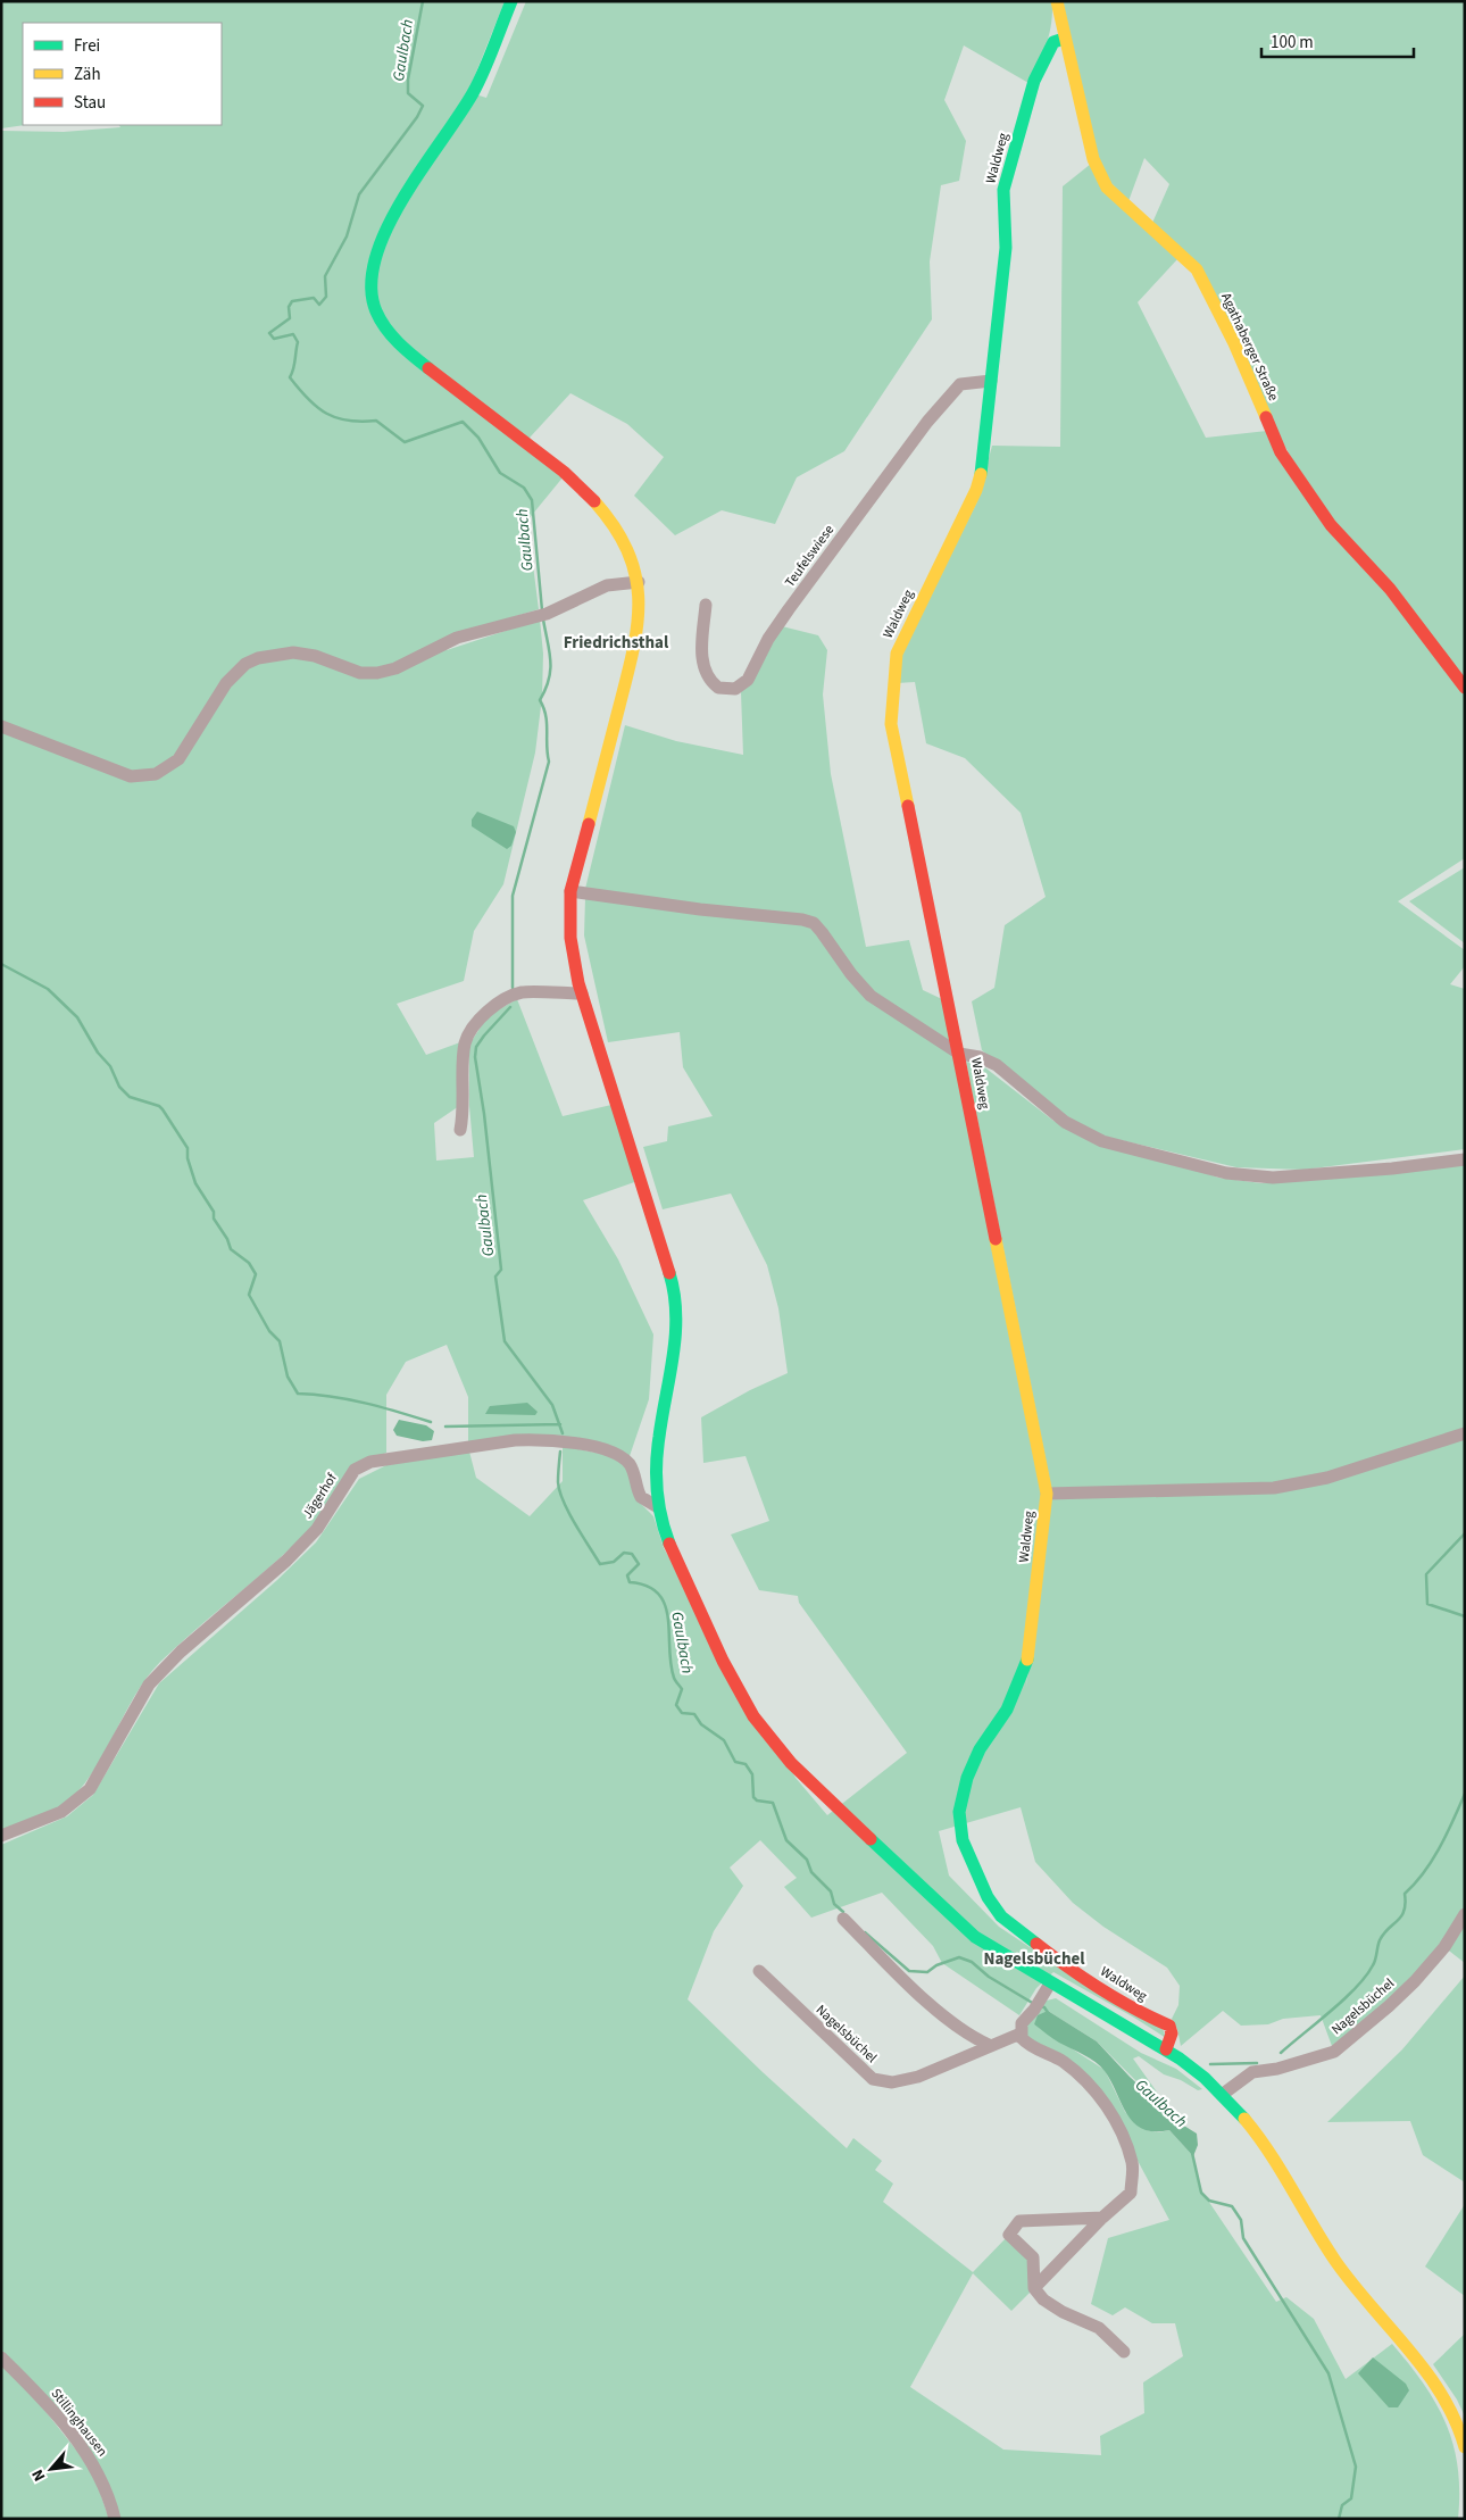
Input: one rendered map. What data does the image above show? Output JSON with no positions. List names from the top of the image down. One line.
{"streets":{"street":["Waldweg","Agathaberger Straße","Teufelswiese","Jägerhof","Nagelsbüchel","Stillinghausen"]},"crossings":[["Waldweg","Agathaberger Straße"],["Waldweg","Teufelswiese"]],"districts":["Friedrichsthal","Nagelsbüchel"],"water":["Gaulbach"],"legend":["Frei","Zäh","Stau"],"scale_bar":"100 m","north":"bottom left"}
